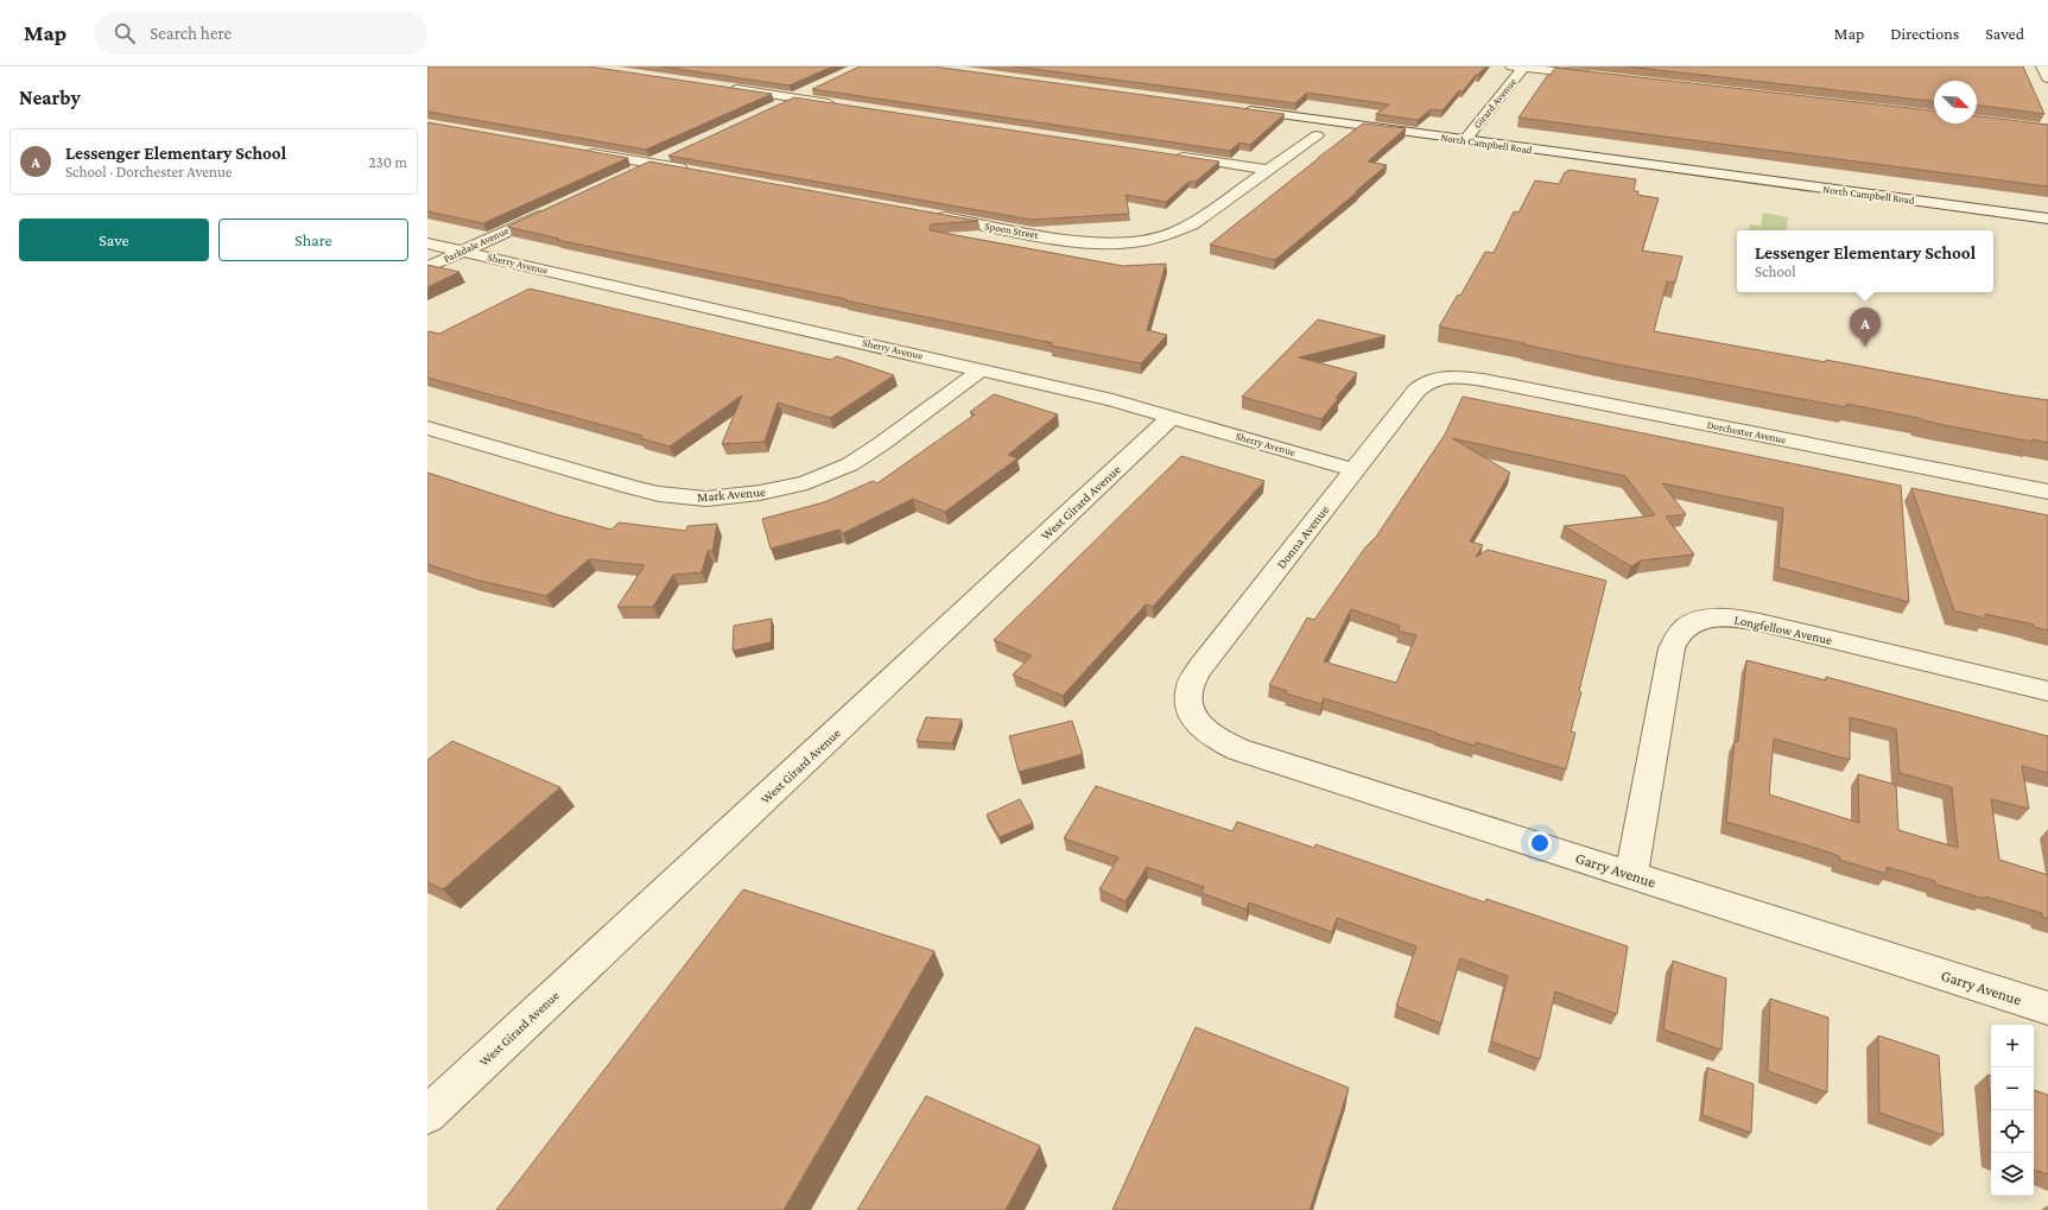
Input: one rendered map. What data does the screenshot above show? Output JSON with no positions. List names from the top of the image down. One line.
{"streets":{"street":["Girard Avenue","North Campbell Road","Spoon Street","Parkdale Avenue","Sherry Avenue","Dorchester Avenue","Mark Avenue","West Girard Avenue","Donna Avenue","Longfellow Avenue","Garry Avenue"]},"crossings":[["Girard Avenue","North Campbell Road"],["Parkdale Avenue","Sherry Avenue"],["Sherry Avenue","Mark Avenue"],["Sherry Avenue","West Girard Avenue"],["Sherry Avenue","Donna Avenue"],["Dorchester Avenue","Donna Avenue"],["Donna Avenue","Garry Avenue"],["Longfellow Avenue","Garry Avenue"]],"north":"bottom right","page":{"header":"Map","search":"Search here","nav":["Map","Directions","Saved"],"heading":"Nearby","list":[{"mark":"A","name":"Lessenger Elementary School","note":"School · Dorchester Avenue","value":"230 m"}],"buttons":["Save","Share"],"popup":["Lessenger Elementary School","School"],"pins":"A","map_buttons":["+","−"]}}
